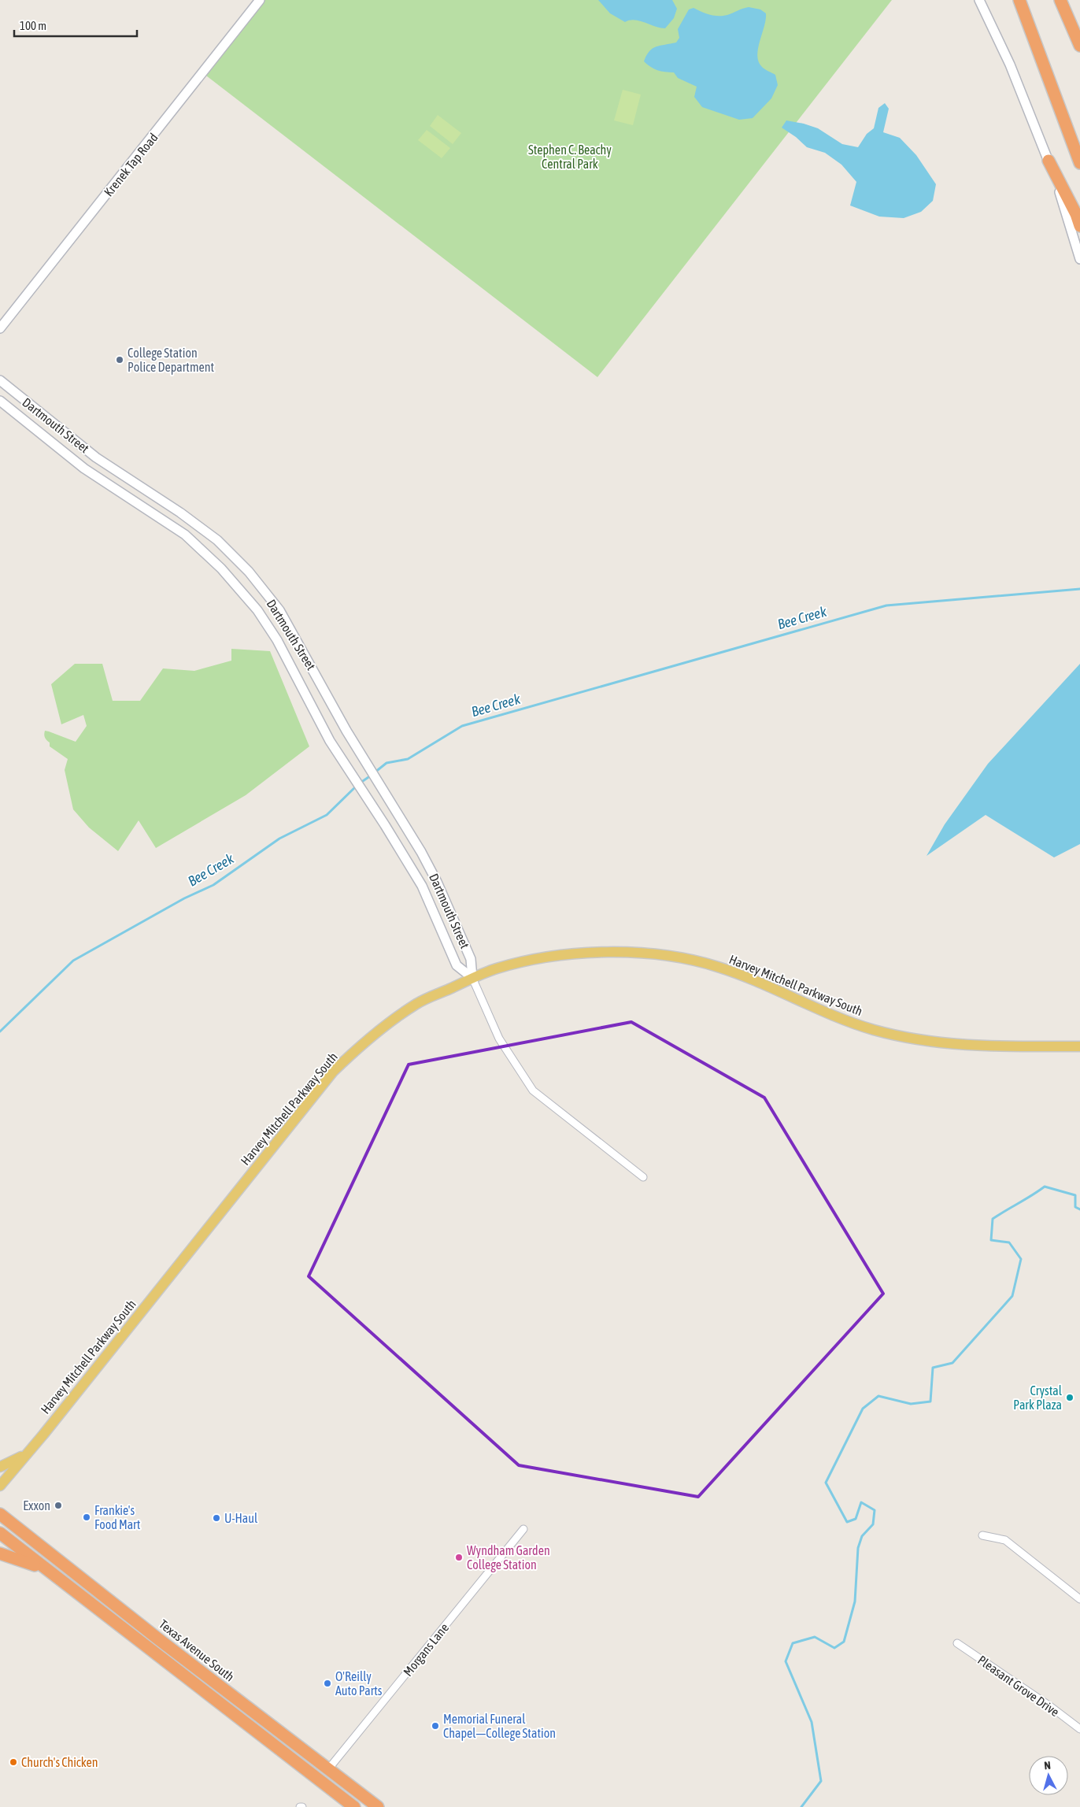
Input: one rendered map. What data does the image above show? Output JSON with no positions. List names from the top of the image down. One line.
{"streets":{"highway":["Texas Avenue South"],"main road":["Harvey Mitchell Parkway South"],"street":["Krenek Tap Road","Dartmouth Street","Morgans Lane","Pleasant Grove Drive"]},"crossings":[["Dartmouth Street","Harvey Mitchell Parkway South"],["Morgans Lane","Texas Avenue South"]],"water":["Bee Creek"],"parks":["Stephen C. Beachy Central Park"],"places":["College Station Police Department","Crystal Park Plaza","Exxon","Frankie's Food Mart","U-Haul","Wyndham Garden College Station","O'Reilly Auto Parts","Memorial Funeral Chapel—College Station","Church's Chicken"],"scale_bar":"100 m","north":"top"}
